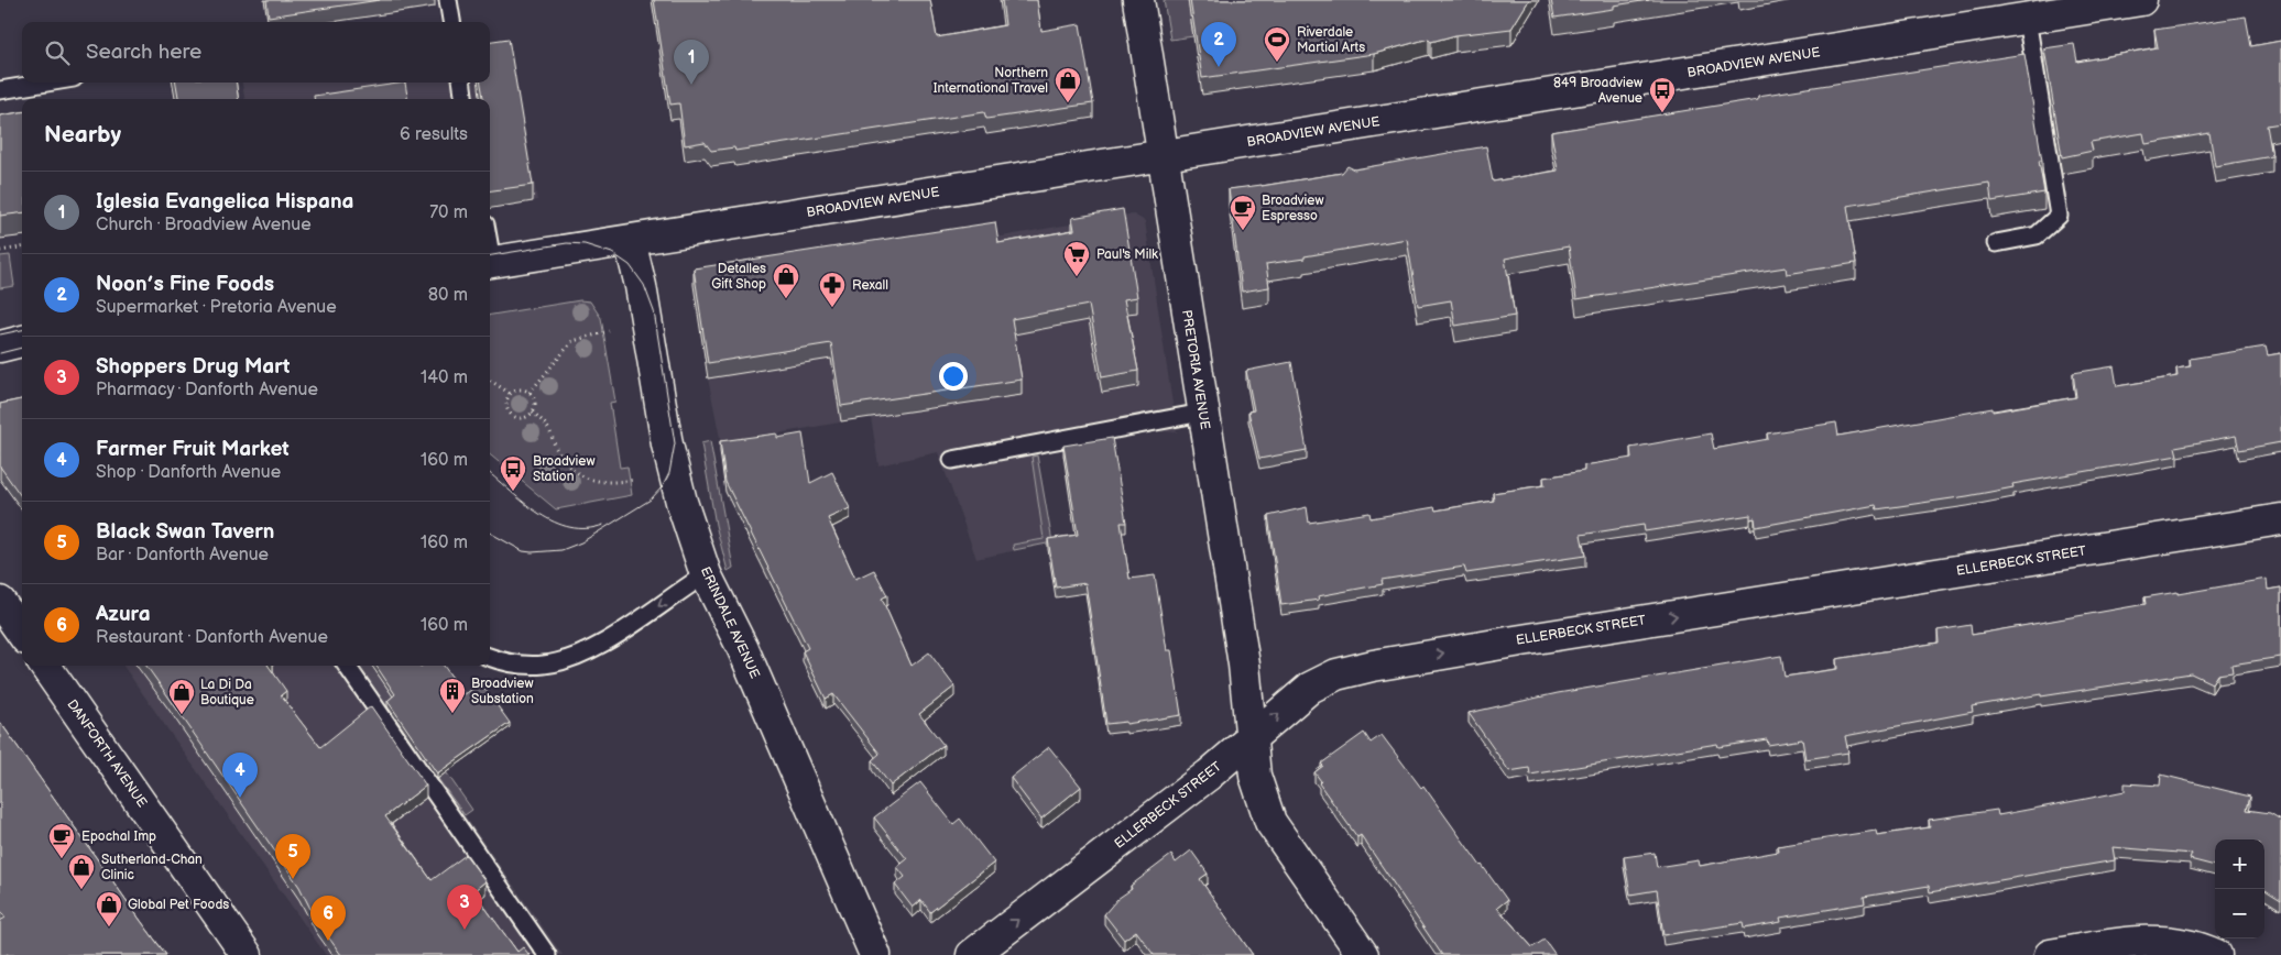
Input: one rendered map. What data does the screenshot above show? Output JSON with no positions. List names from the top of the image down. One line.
{"streets":{"street":["BROADVIEW AVENUE","PRETORIA AVENUE","ELLERBECK STREET","ERINDALE AVENUE","DANFORTH AVENUE"]},"crossings":[["BROADVIEW AVENUE","PRETORIA AVENUE"],["BROADVIEW AVENUE","ERINDALE AVENUE"],["PRETORIA AVENUE","ELLERBECK STREET"]],"one_way":["ELLERBECK STREET"],"places":{"sports":["Riverdale Martial Arts"],"shop":["Northern International Travel","Detalles Gift Shop","La Di Da Boutique","Sutherland-Chan Clinic","Global Pet Foods"],"bus stop":["849 Broadview Avenue","Broadview Station"],"cafe":["Broadview Espresso","Epochal Imp"],"supermarket":["Paul's Milk"],"pharmacy":["Rexall"],"building":["Broadview Substation"]},"page":{"pins":["2","1","4","5","3","6"],"search":"Search here","heading":["Nearby","6 results"],"list":[{"mark":"1","name":"Iglesia Evangelica Hispana","note":"Church · Broadview Avenue","value":"70 m"},{"mark":"2","name":"Noon’s Fine Foods","note":"Supermarket · Pretoria Avenue","value":"80 m"},{"mark":"3","name":"Shoppers Drug Mart","note":"Pharmacy · Danforth Avenue","value":"140 m"},{"mark":"4","name":"Farmer Fruit Market","note":"Shop · Danforth Avenue","value":"160 m"},{"mark":"5","name":"Black Swan Tavern","note":"Bar · Danforth Avenue","value":"160 m"},{"mark":"6","name":"Azura","note":"Restaurant · Danforth Avenue","value":"160 m"}],"map_buttons":["+","−"]}}
